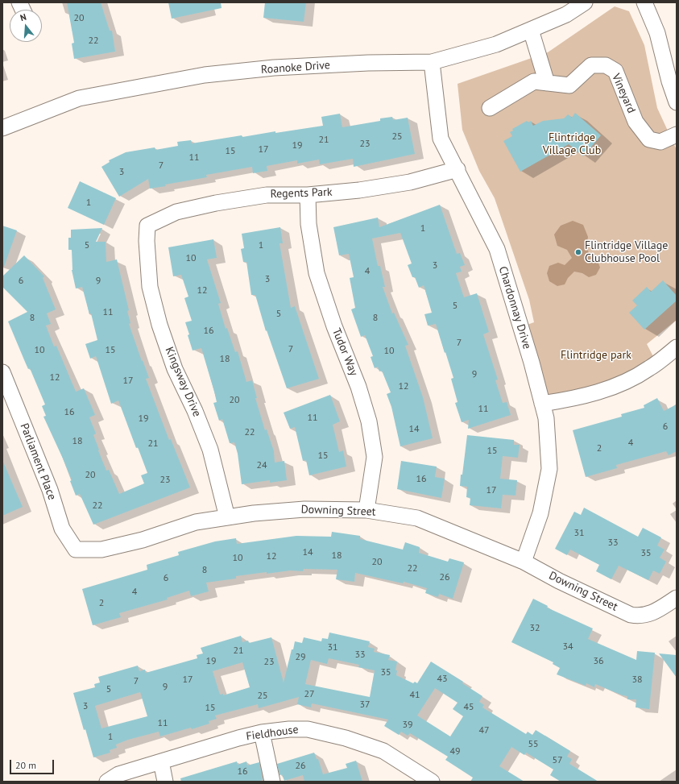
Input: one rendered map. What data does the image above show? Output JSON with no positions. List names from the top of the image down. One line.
{"streets":{"street":["Roanoke Drive","Vineyard","Regents Park","Chardonnay Drive","Tudor Way","Kingsway Drive","Parliament Place","Downing Street","Fieldhouse"]},"crossings":[["Roanoke Drive","Chardonnay Drive"],["Regents Park","Chardonnay Drive"],["Regents Park","Tudor Way"],["Regents Park","Kingsway Drive"],["Chardonnay Drive","Downing Street"],["Tudor Way","Downing Street"],["Kingsway Drive","Downing Street"],["Parliament Place","Downing Street"]],"parks":["Flintridge Village Club","Flintridge park"],"places":["Flintridge Village Clubhouse Pool"],"house_numbers":["20","22","25","21","23","19","17","15","11","7","3","1","1","5","1","10","3","4","3","6","9","12","5","11","5","8","8","16","7","7","10","15","10","18","9","12","17","12","20","11","16","11","19","6","14","22","18","4","21","2","15","15","24","20","16","23","17","22","31","33","14","35","18","12","10","20","22","8","26","6","4","2","32","34","31","21","33","29","19","36","23","35","43","17","38","7","9","5","27","41","25","37","3","45","15","11","39","47","1","55","49","57","26","16"],"scale_bar":"20 m","north":"top"}
